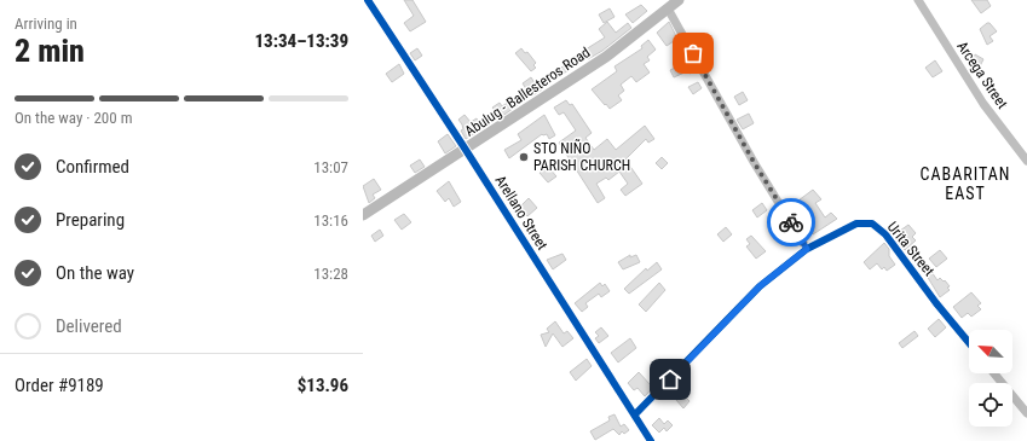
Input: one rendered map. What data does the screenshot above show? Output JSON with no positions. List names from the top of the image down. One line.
{"streets":{"main road":["Abulug - Ballesteros Road"],"street":["Arcega Street","Arellano Street","Urita Street"]},"crossings":[["Abulug - Ballesteros Road","Arellano Street"],["Arellano Street","Urita Street"]],"districts":["CABARITAN EAST"],"places":["STO NIÑO PARISH CHURCH"],"north":"top left","page":{"heading":["2 min","Arriving in","13:34–13:39"],"panel":["Order #9189","$13.96"],"bar":"On the way · 200 m","list":[["Confirmed","13:07"],["Preparing","13:16"],["On the way","13:28"],"Delivered"]}}
